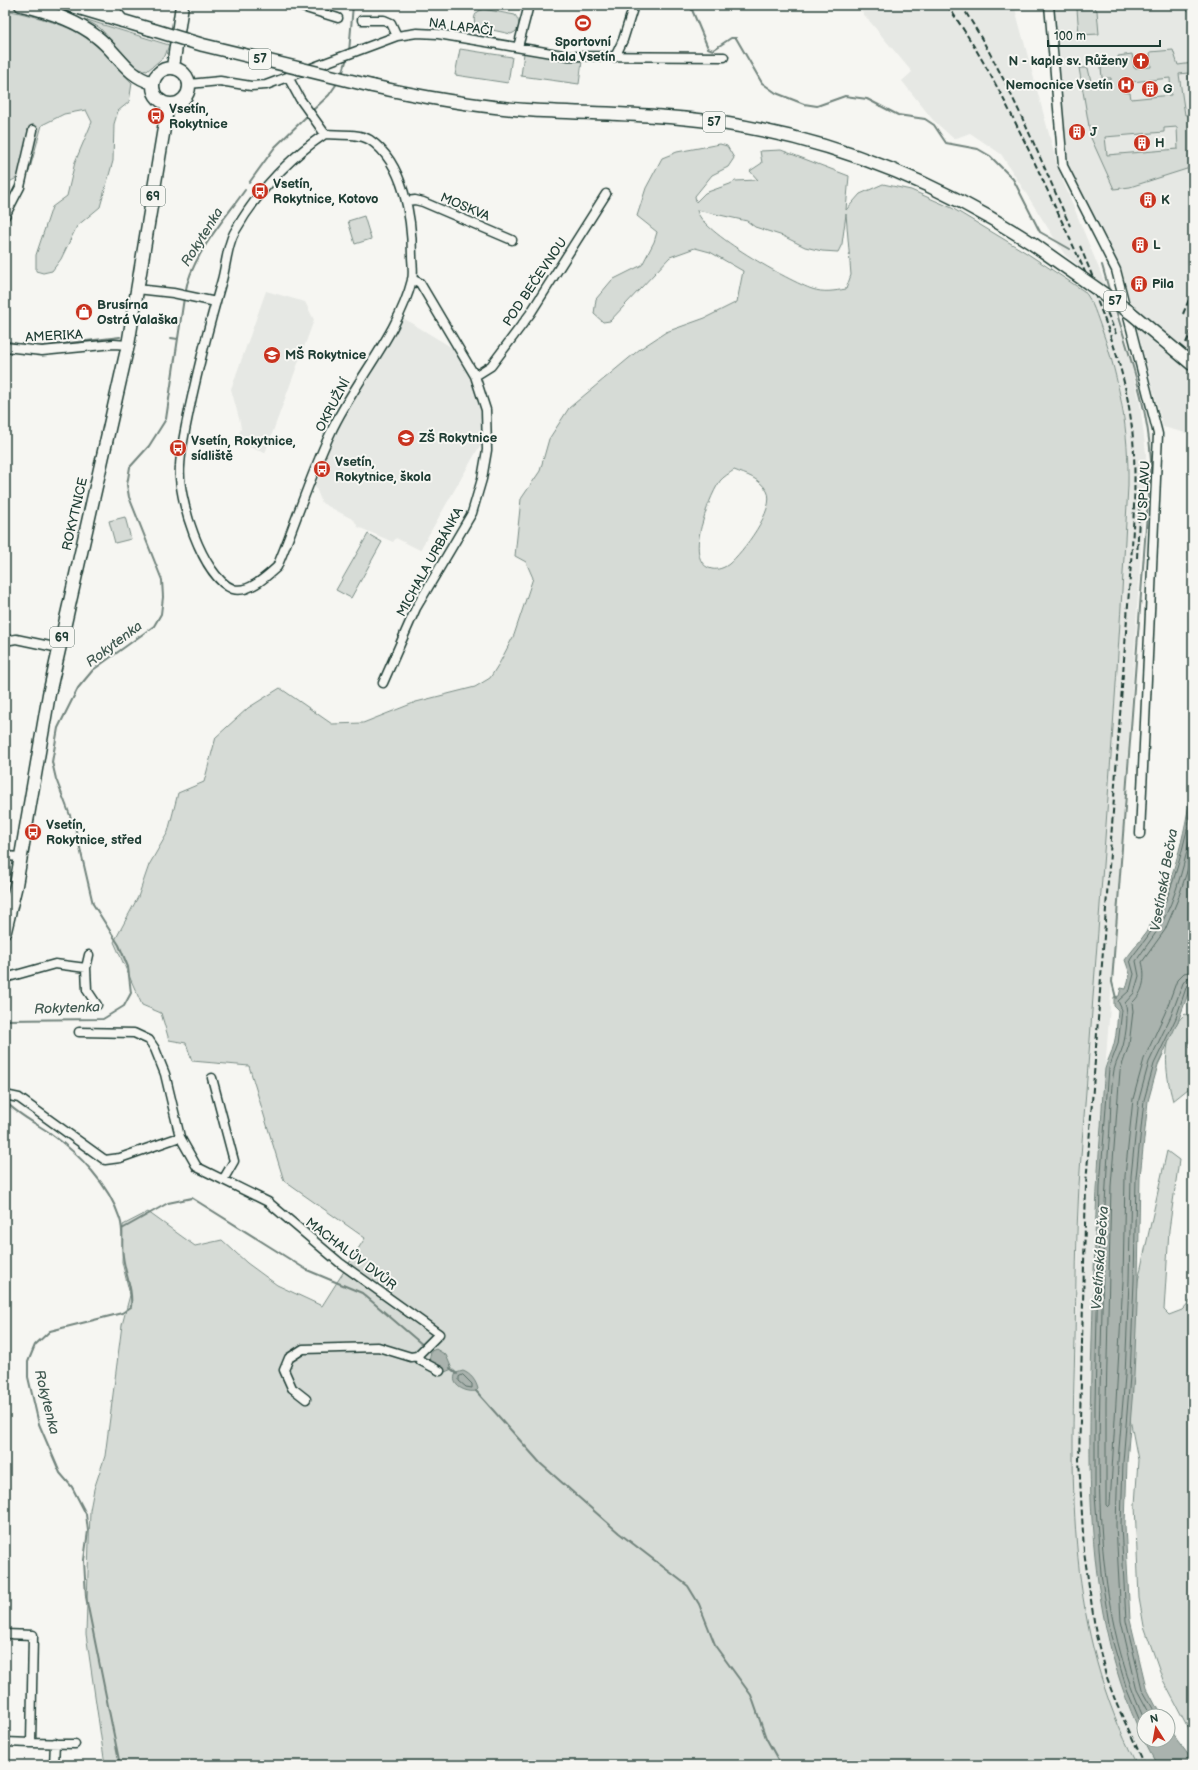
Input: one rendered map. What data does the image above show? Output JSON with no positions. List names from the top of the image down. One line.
{"streets":{"main road":["57","69","ROKYTNICE"],"street":["NA LAPAČI","MOSKVA","POD BEČEVNOU","AMERIKA","OKRUŽNÍ","U SPLAVU","MICHALA URBÁNKA","MACHALŮV DVŮR"]},"crossings":[["NA LAPAČI","ROKYTNICE"],["MOSKVA","OKRUŽNÍ"],["POD BEČEVNOU","MICHALA URBÁNKA"],["AMERIKA","ROKYTNICE"],["OKRUŽNÍ","MICHALA URBÁNKA"]],"water":["Rokytenka","Vsetínská Bečva"],"places":{"sports":["Sportovní hala Vsetín"],"church":["N - kaple sv. Růženy"],"hospital":["Nemocnice Vsetín"],"building":["G","J","H","K","L","Pila"],"bus stop":["Vsetín, Rokytnice","Vsetín, Rokytnice, Kotovo","Vsetín, Rokytnice, sídliště","Vsetín, Rokytnice, škola","Vsetín, Rokytnice, střed"],"shop":["Brusírna Ostrá Valaška"],"school or university":["MŠ Rokytnice","ZŠ Rokytnice"]},"scale_bar":"100 m","north":"top"}
